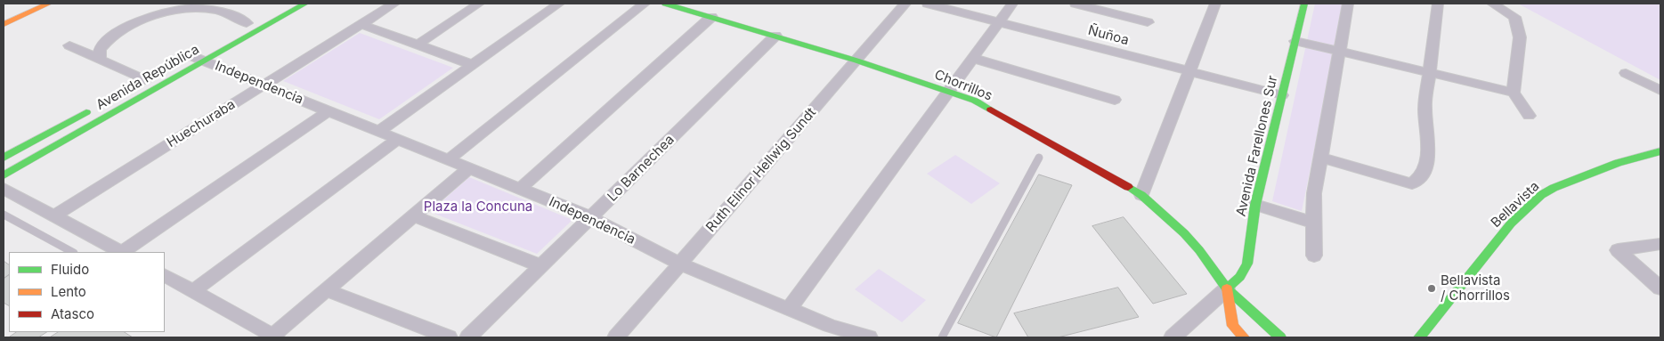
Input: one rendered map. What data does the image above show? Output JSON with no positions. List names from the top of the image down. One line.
{"streets":{"street":["Ñuñoa","Avenida República","Independencia","Chorrillos","Huechuraba","Avenida Farellones Sur","Lo Barnechea","Ruth Elinor Hellwig Sundt","Bellavista"]},"crossings":[["Ñuñoa","Avenida Farellones Sur"],["Avenida República","Independencia"],["Independencia","Huechuraba"],["Independencia","Lo Barnechea"],["Independencia","Ruth Elinor Hellwig Sundt"],["Chorrillos","Avenida Farellones Sur"],["Chorrillos","Lo Barnechea"],["Chorrillos","Ruth Elinor Hellwig Sundt"]],"parks":["Plaza la Concuna"],"places":["Bellavista / Chorrillos"],"legend":["Fluido","Lento","Atasco"]}
